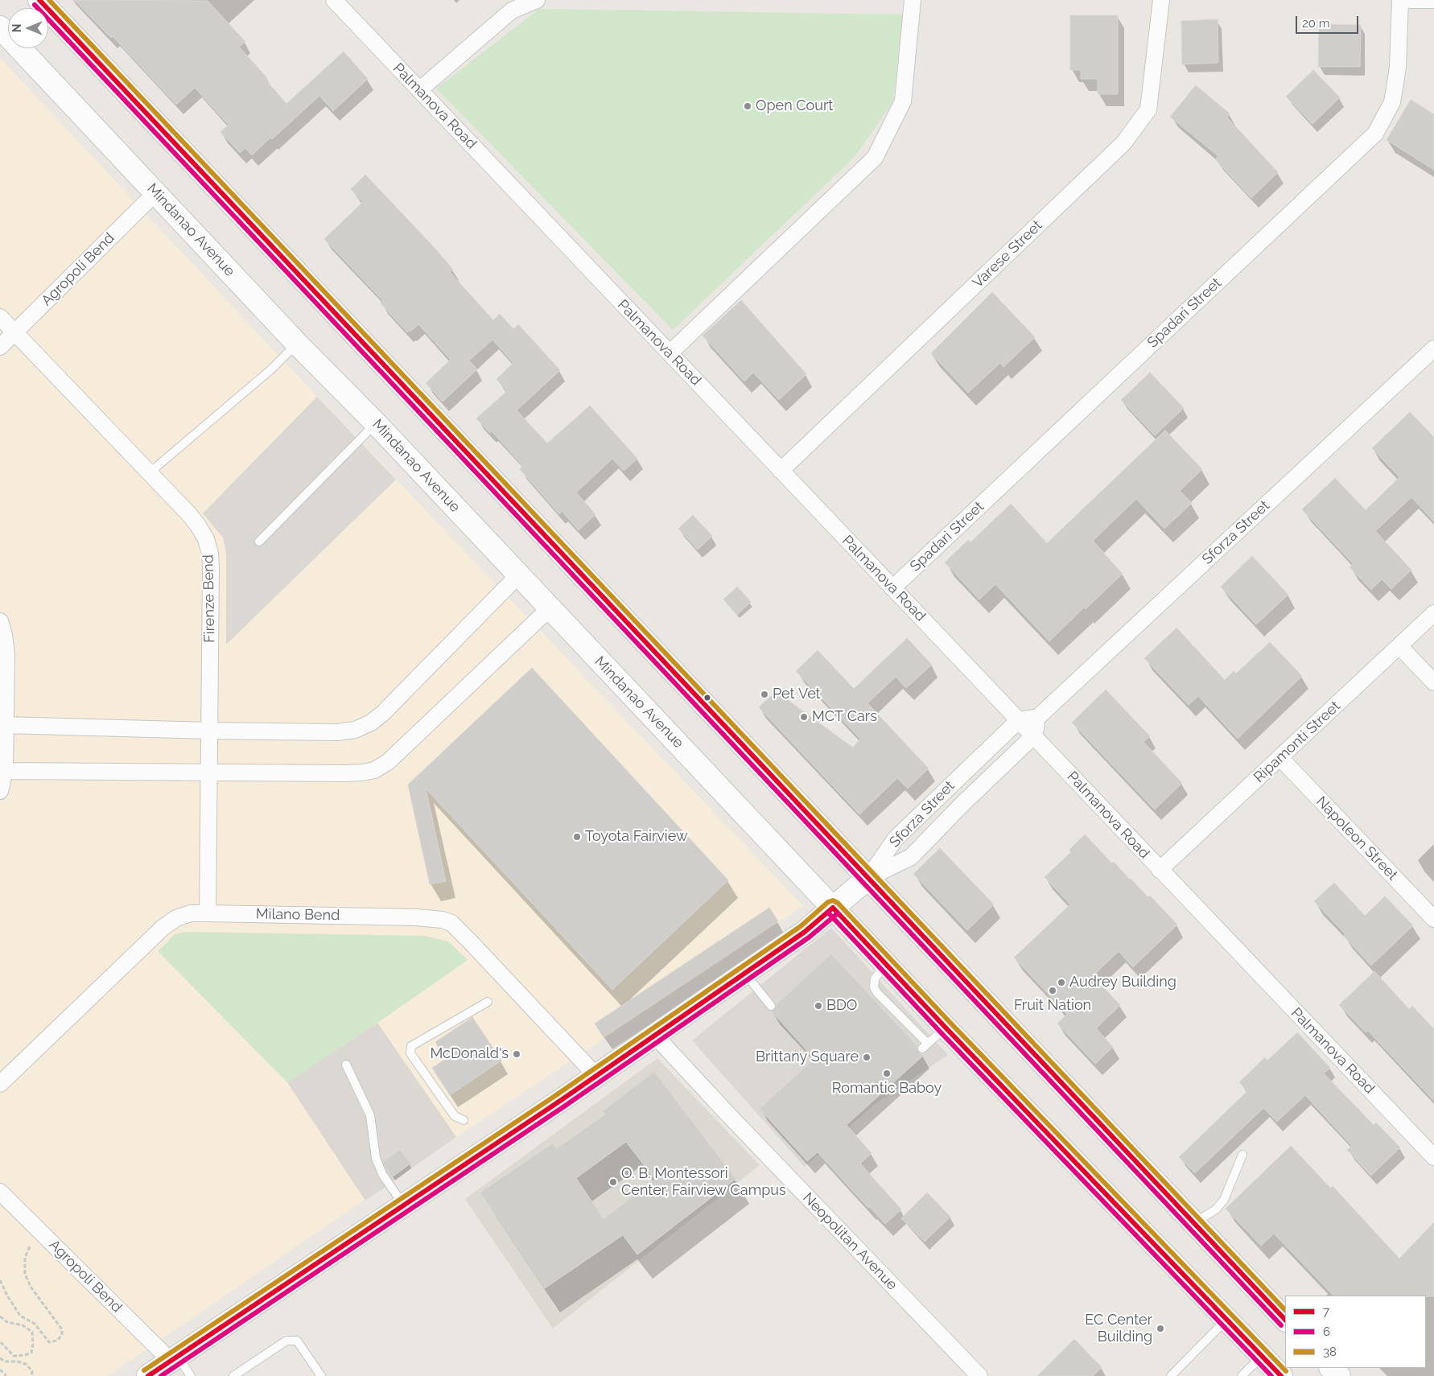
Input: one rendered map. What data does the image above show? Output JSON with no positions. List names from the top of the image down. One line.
{"streets":{"main road":["Mindanao Avenue"],"street":["Palmanova Road","Varese Street","Agropoli Bend","Spadari Street","Sforza Street","Firenze Bend","Ripamonti Street","Napoleon Street","Milano Bend","Neopolitan Avenue"]},"crossings":[["Palmanova Road","Varese Street"],["Palmanova Road","Spadari Street"],["Palmanova Road","Sforza Street"],["Palmanova Road","Ripamonti Street"],["Mindanao Avenue","Agropoli Bend"],["Agropoli Bend","Firenze Bend"],["Firenze Bend","Milano Bend"],["Ripamonti Street","Napoleon Street"]],"places":["Open Court","Pet Vet","MCT Cars","Toyota Fairview","Audrey Building","Fruit Nation","BDO","McDonald's","Brittany Square","Romantic Baboy","O. B. Montessori Center, Fairview Campus","EC Center Building"],"lines":["transit line 7","transit line 38","transit line 6"],"legend":["7","6","38"],"scale_bar":"20 m","north":"left"}
